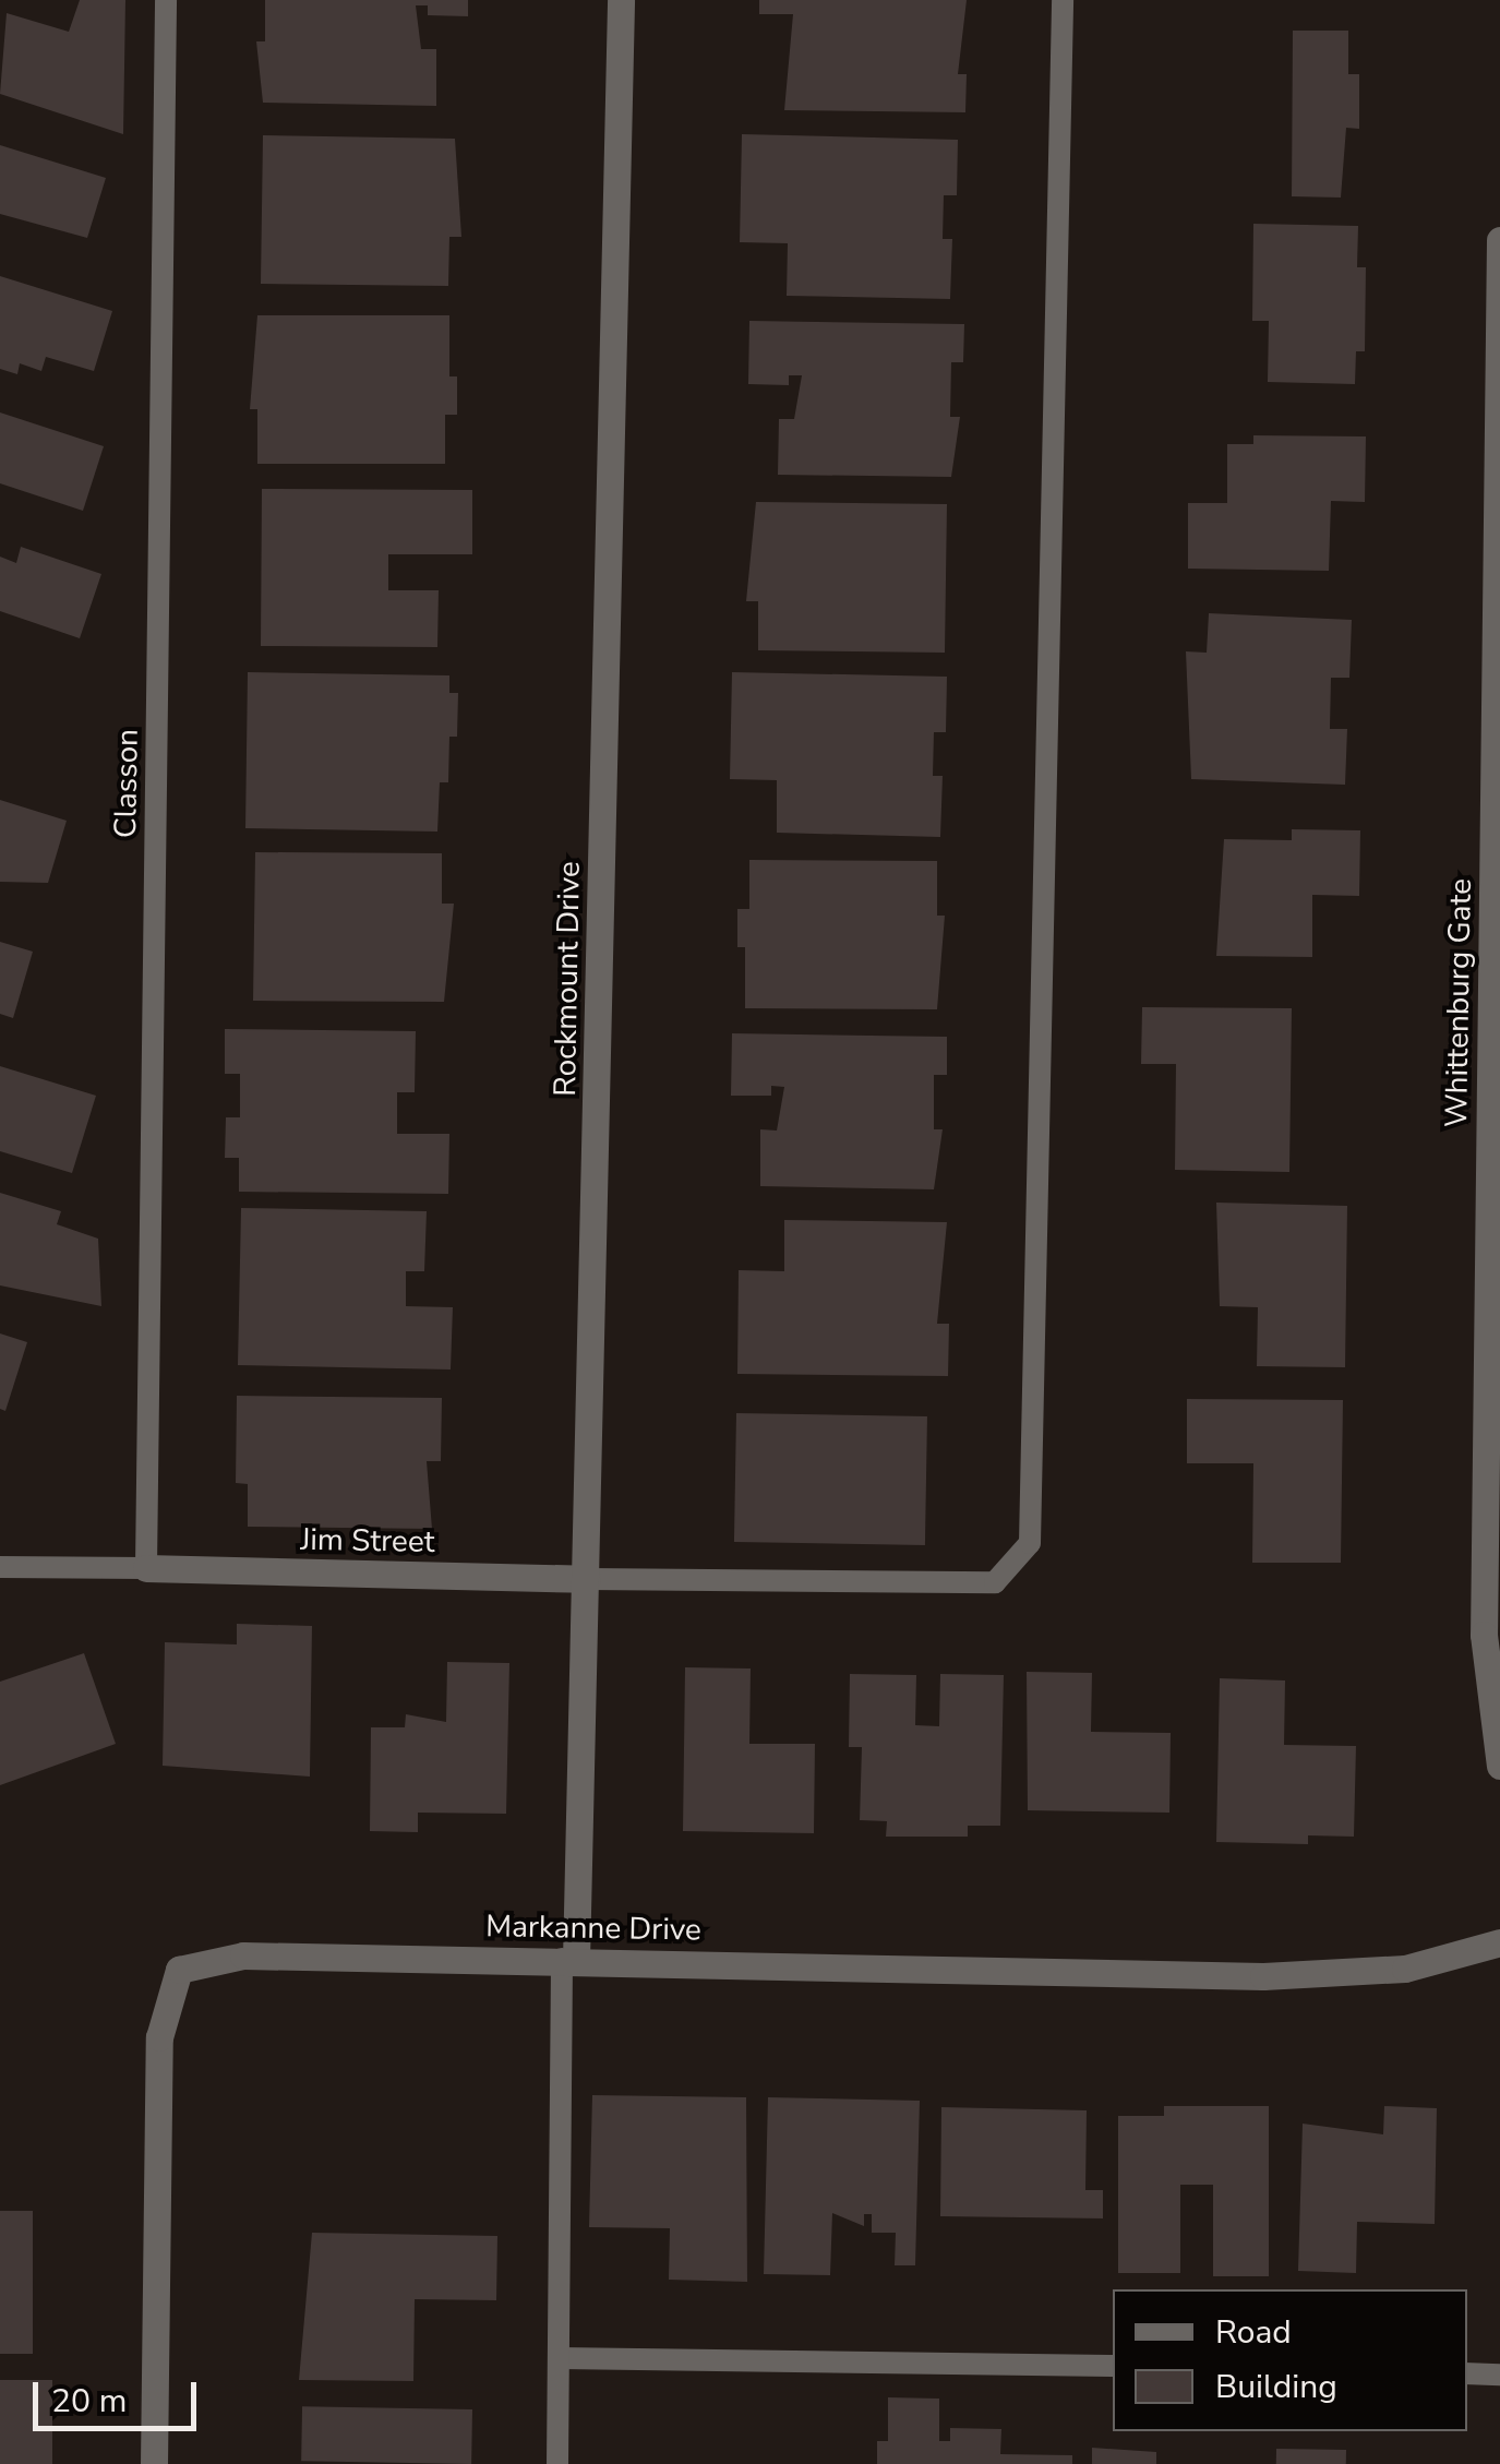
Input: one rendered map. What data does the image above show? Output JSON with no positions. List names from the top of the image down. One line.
{"streets":{"street":["Rockmount Drive","Whittenburg Gate","Jim Street","Markanne Drive"],"lane":["Classon"]},"crossings":[["Classon","Jim Street"],["Rockmount Drive","Jim Street"],["Rockmount Drive","Markanne Drive"]],"legend":["Road","Building"],"scale_bar":"20 m"}
